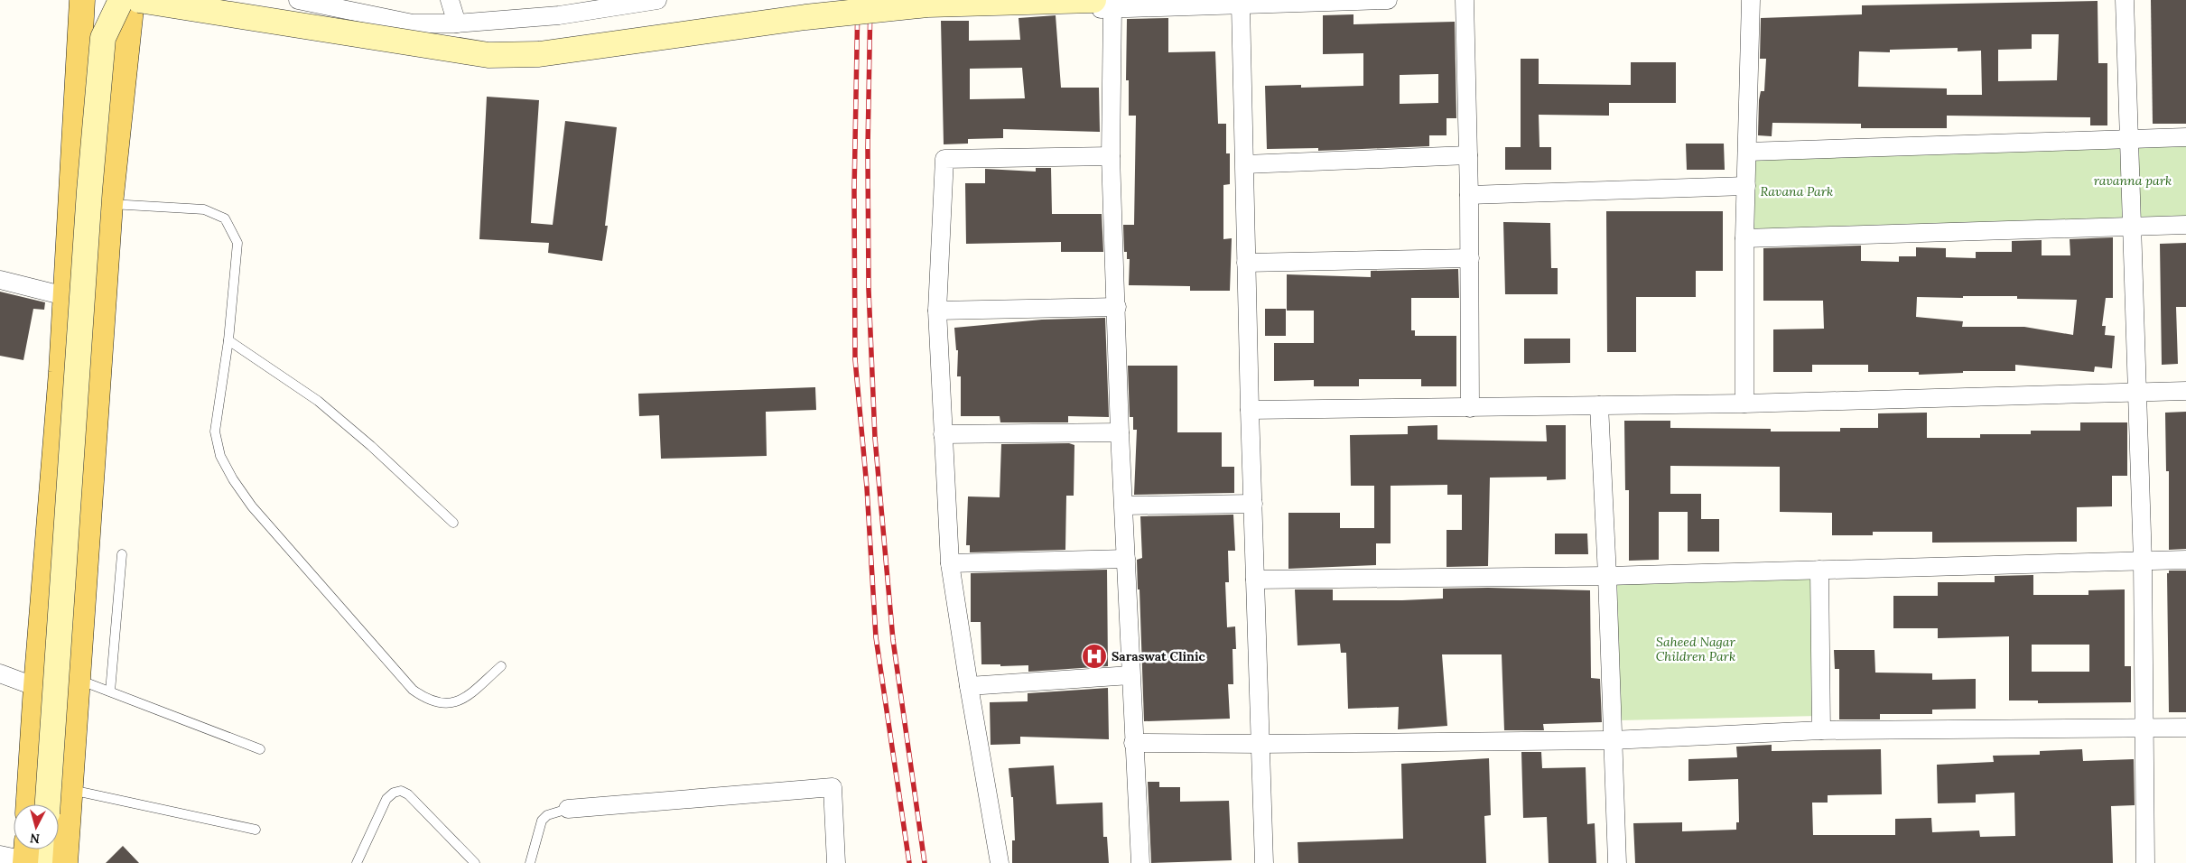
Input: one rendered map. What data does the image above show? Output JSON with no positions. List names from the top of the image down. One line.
{"parks":["ravanna park","Ravana Park","Saheed Nagar Children Park"],"places":{"hospital":["Saraswat Clinic"]},"north":"bottom"}
